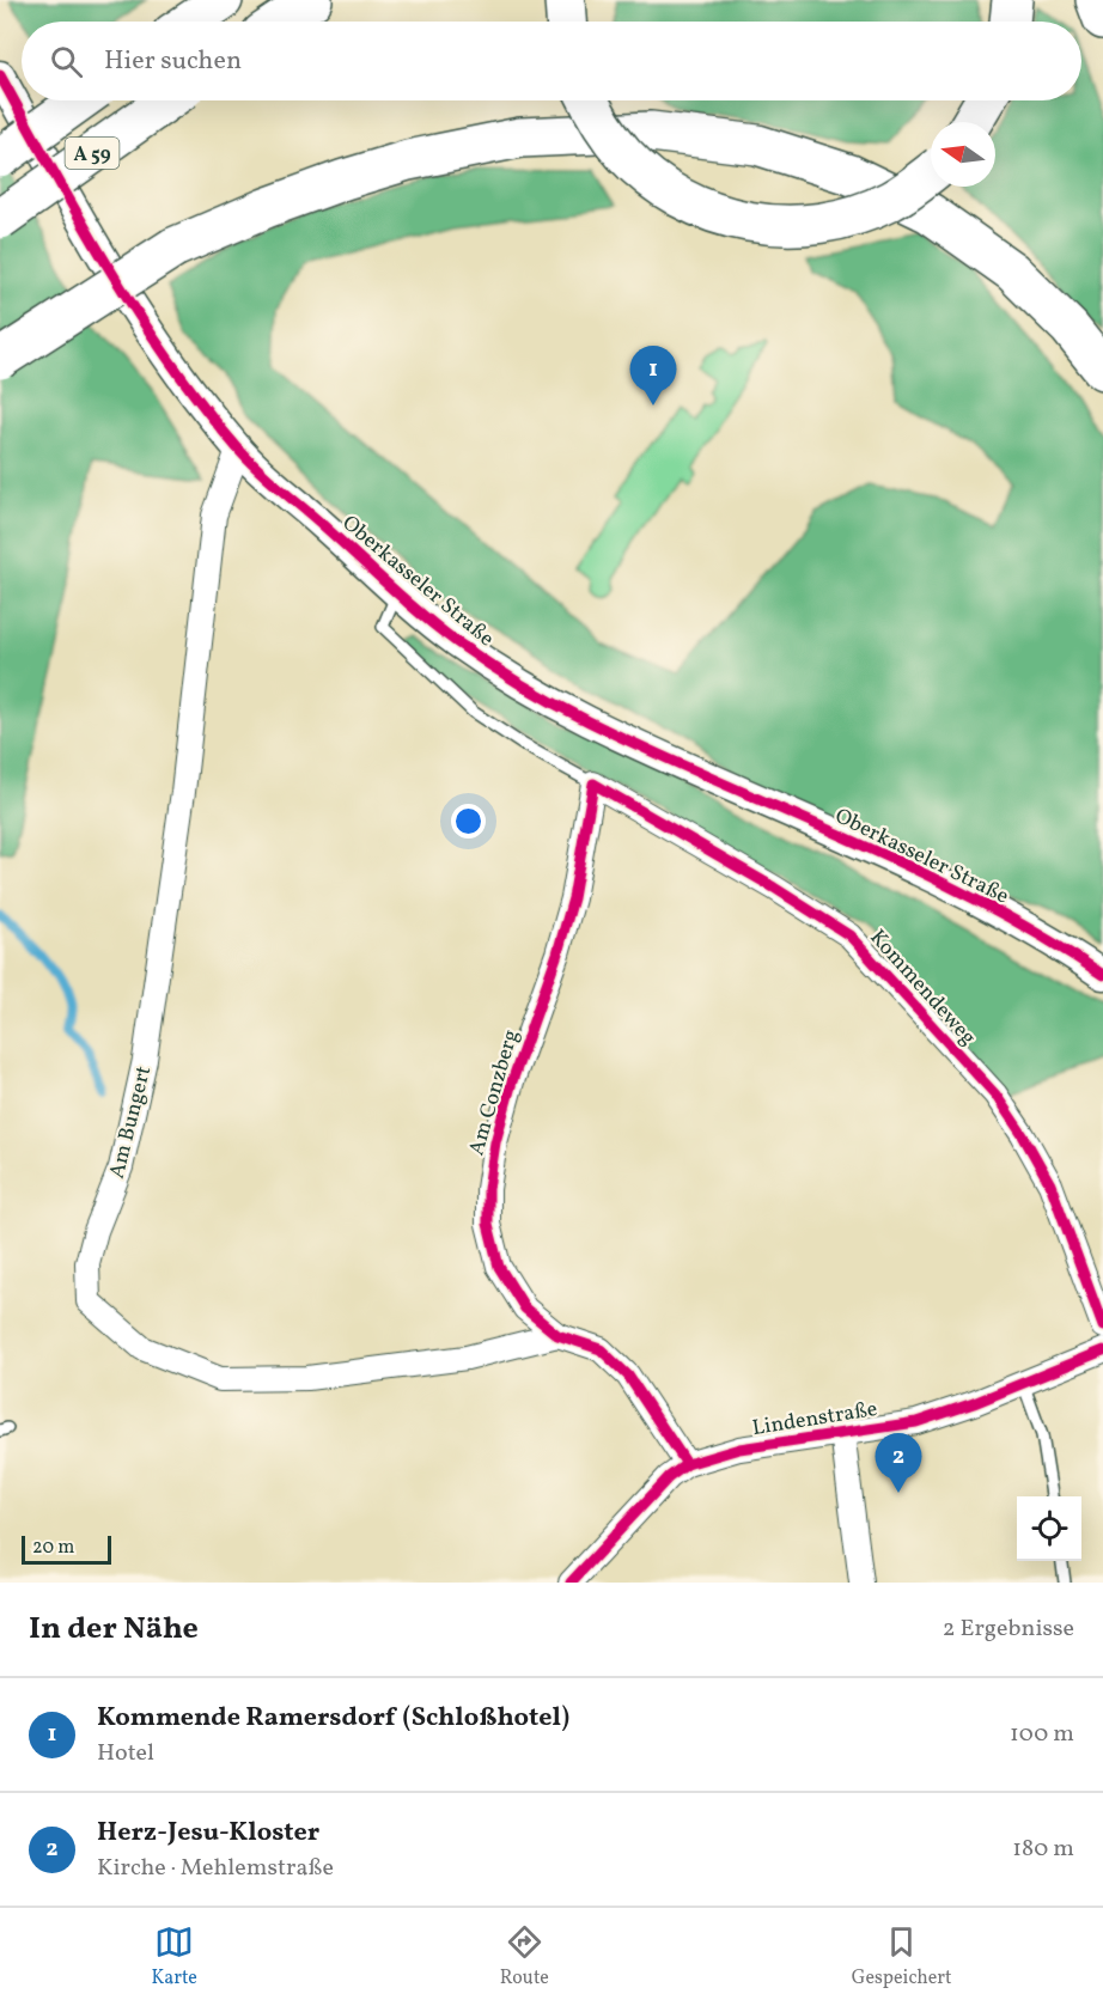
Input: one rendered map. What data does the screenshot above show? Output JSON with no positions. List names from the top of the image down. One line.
{"streets":{"highway":["A 59"],"street":["Oberkasseler Straße","Kommendeweg","Am Conzberg","Am Bungert","Lindenstraße"]},"crossings":[["Oberkasseler Straße","Kommendeweg"],["Oberkasseler Straße","Am Bungert"],["Kommendeweg","Am Conzberg"],["Am Conzberg","Am Bungert"],["Am Conzberg","Lindenstraße"]],"scale_bar":"20 m","north":"left","page":{"search":"Hier suchen","pins":["1","2"],"scale":"20 m","heading":["In der Nähe","2 Ergebnisse"],"list":[{"mark":"1","name":"Kommende Ramersdorf (Schloßhotel)","note":"Hotel","value":"100 m"},{"mark":"2","name":"Herz-Jesu-Kloster","note":"Kirche · Mehlemstraße","value":"180 m"}],"nav":["Karte","Route","Gespeichert"]}}
